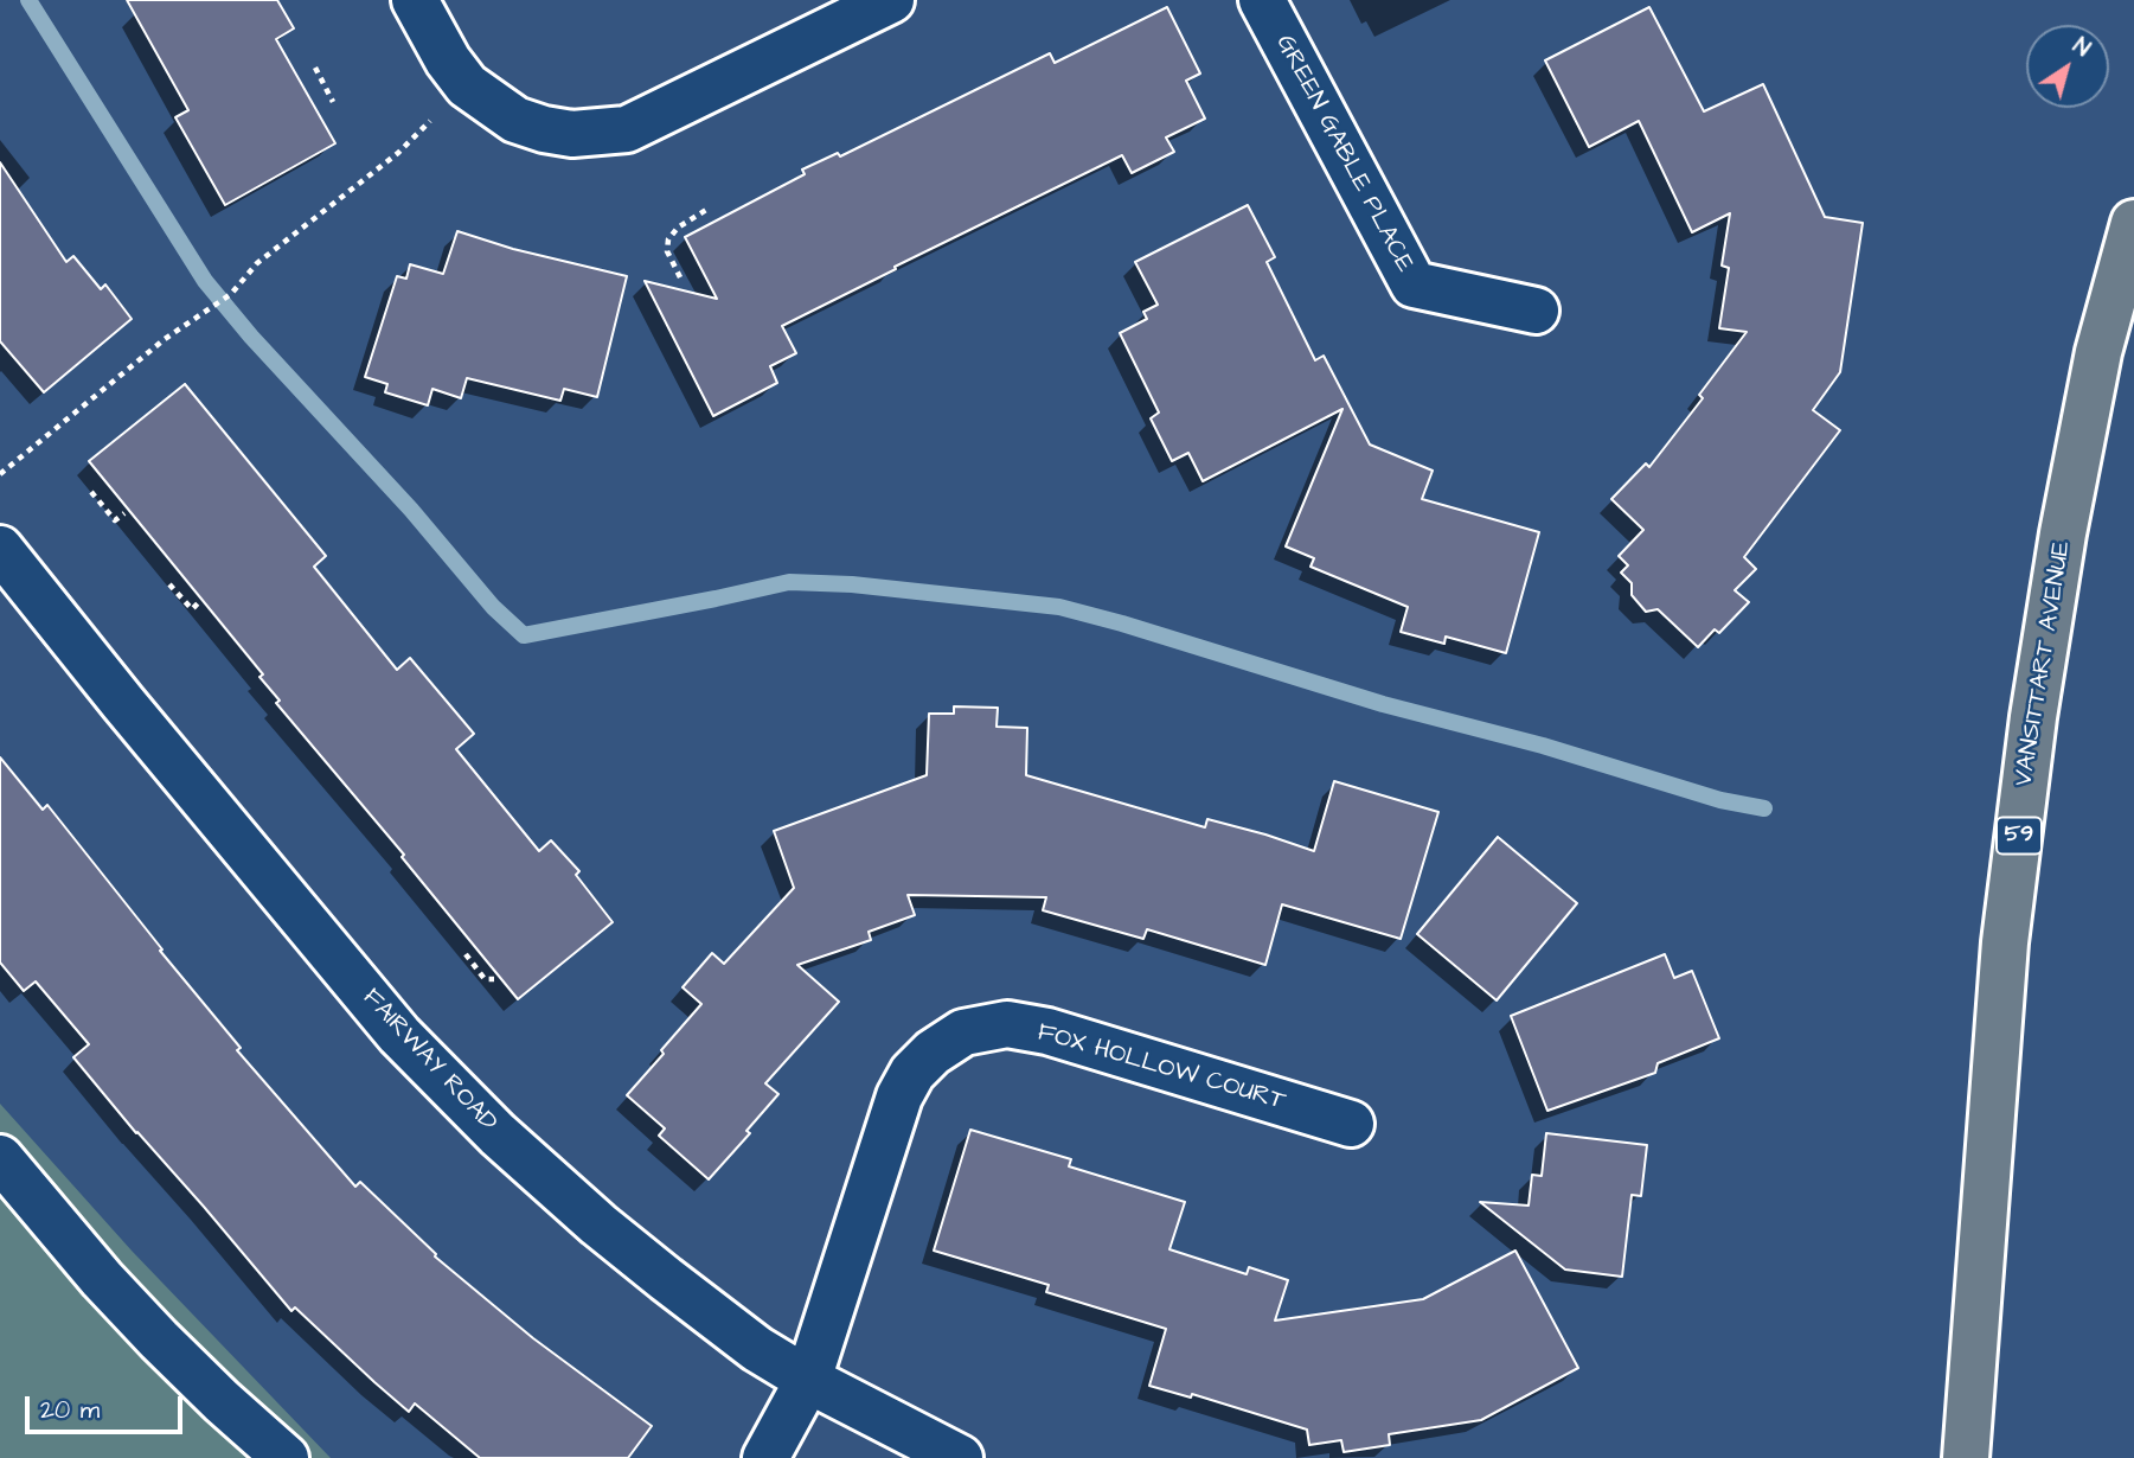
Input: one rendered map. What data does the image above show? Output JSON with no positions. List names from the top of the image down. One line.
{"streets":{"main road":["VANSITTART AVENUE","59"],"street":["GREEN GABLE PLACE","FAIRWAY ROAD","FOX HOLLOW COURT"]},"crossings":[["FAIRWAY ROAD","FOX HOLLOW COURT"]],"scale_bar":"20 m","north":"top right"}
